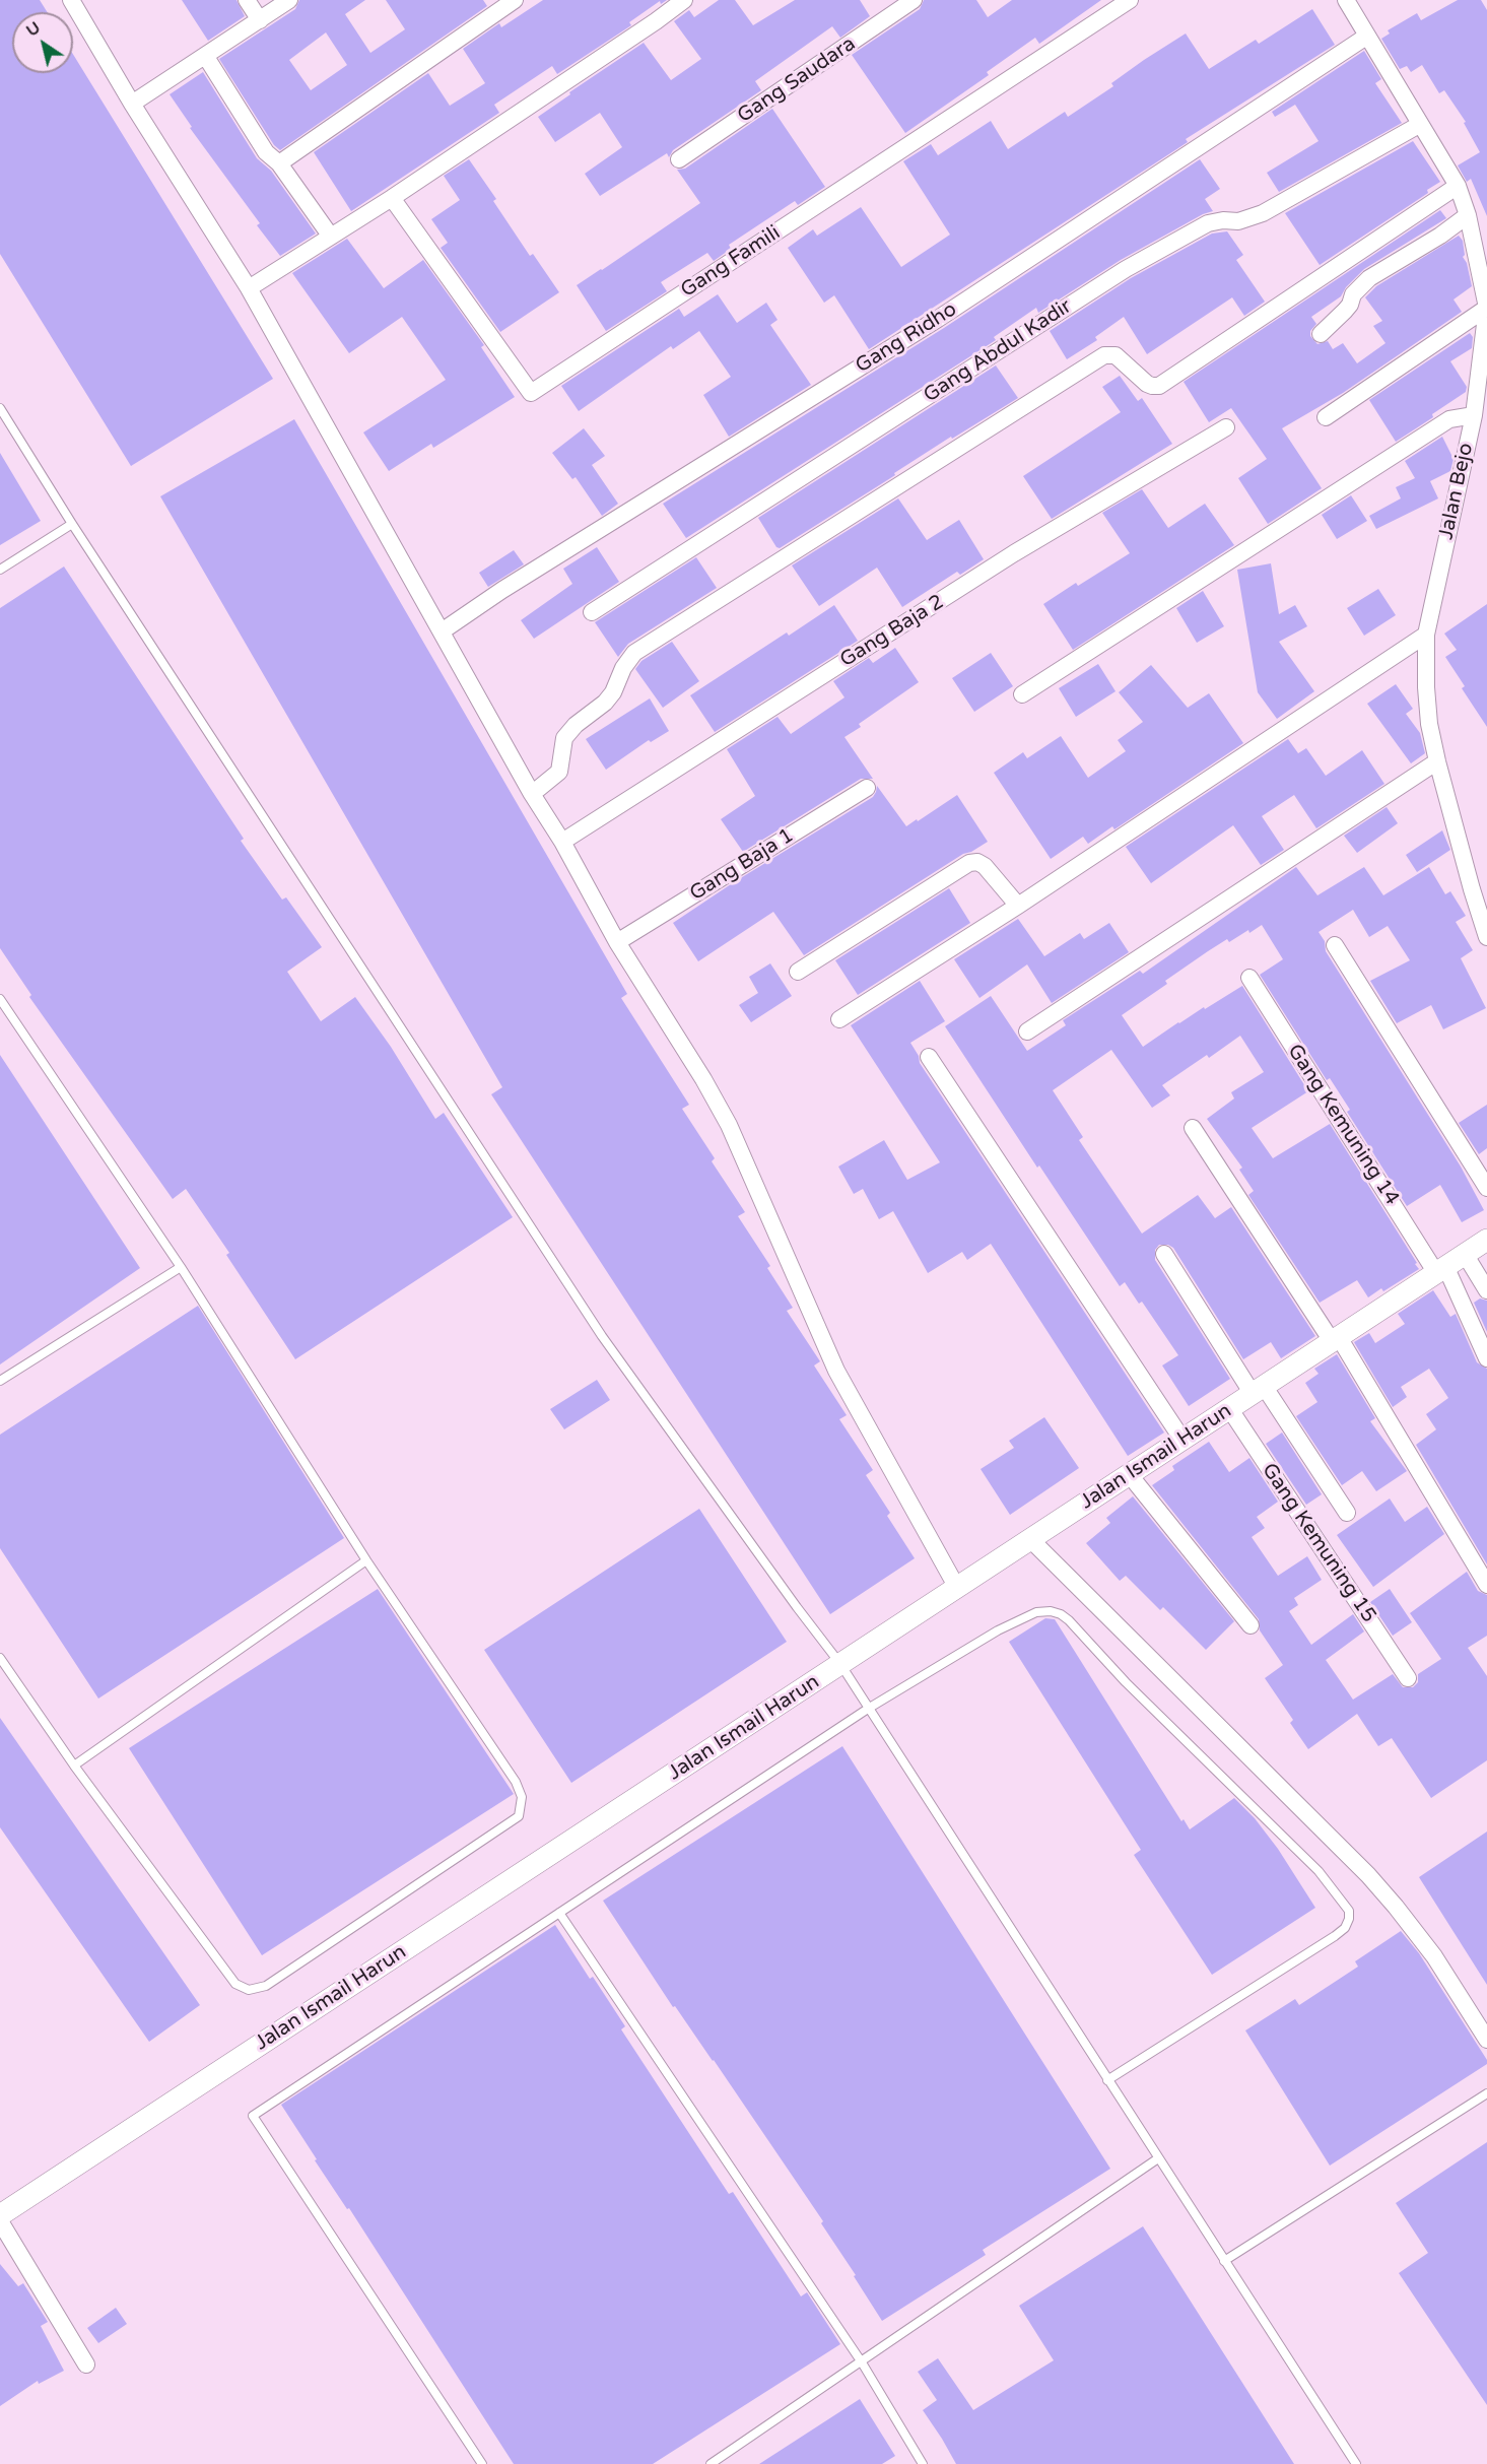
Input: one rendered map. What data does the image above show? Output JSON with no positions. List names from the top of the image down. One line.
{"streets":{"street":["Gang Saudara","Gang Famili","Gang Ridho","Gang Abdul Kadir","Jalan Bejo","Gang Baja 2","Gang Baja 1","Gang Kemuning 14","Jalan Ismail Harun","Gang Kemuning 15"]},"crossings":[["Gang Ridho","Jalan Bejo"],["Gang Abdul Kadir","Jalan Bejo"],["Gang Kemuning 14","Jalan Ismail Harun"],["Jalan Ismail Harun","Gang Kemuning 15"]],"north":"top left"}
